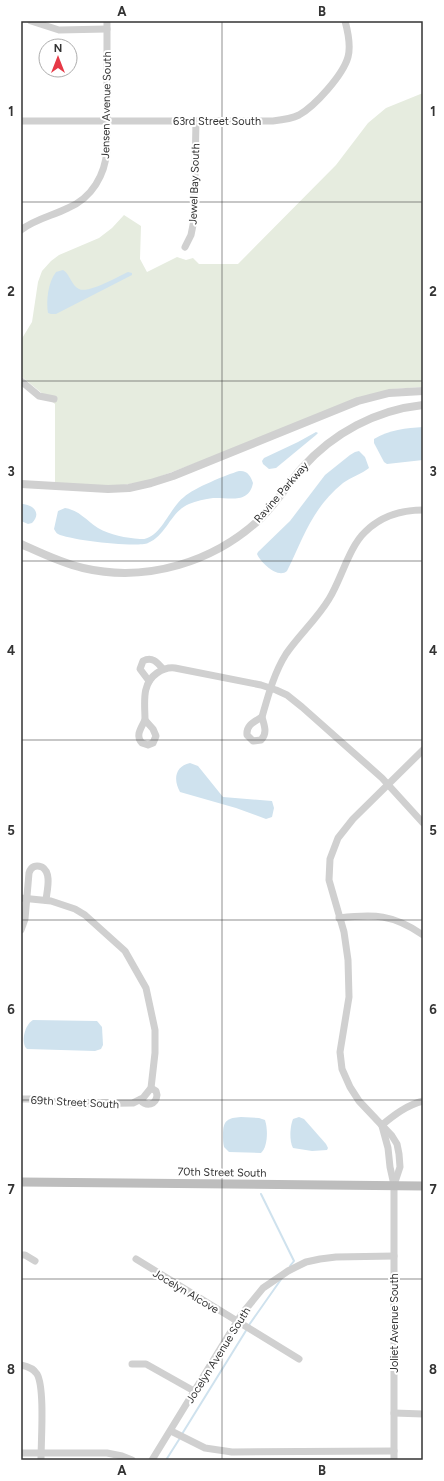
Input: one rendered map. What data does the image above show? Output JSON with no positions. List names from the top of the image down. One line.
{"streets":{"main road":["70th Street South"],"street":["Jensen Avenue South","63rd Street South","Jewel Bay South","Ravine Parkway","69th Street South","Jocelyn Alcove","Joliet Avenue South","Jocelyn Avenue South"]},"crossings":[["Jensen Avenue South","63rd Street South"],["63rd Street South","Jewel Bay South"],["70th Street South","Joliet Avenue South"],["Jocelyn Alcove","Jocelyn Avenue South"],["Joliet Avenue South","Jocelyn Avenue South"]],"north":"top","grid":{"columns":["A","B"],"rows":["1","2","3","4","5","6","7","8"]}}
